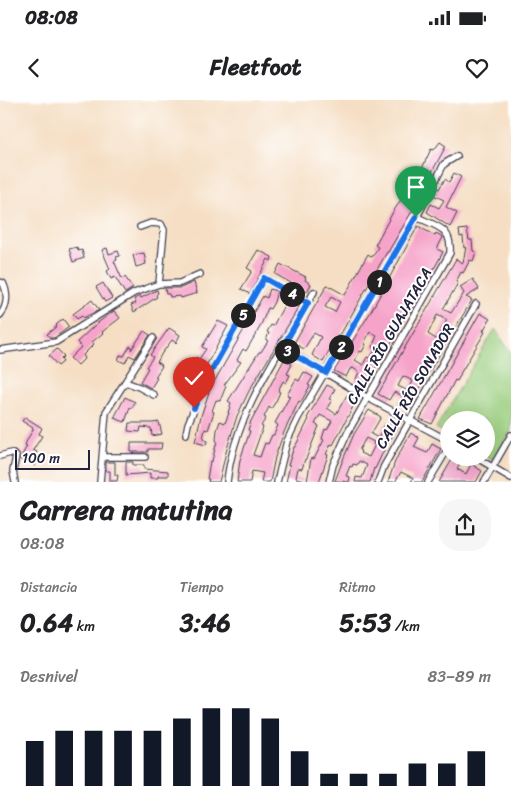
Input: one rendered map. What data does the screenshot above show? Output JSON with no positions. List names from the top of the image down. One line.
{"streets":{"street":["CALLE RÍO GUAJATACA","CALLE RÍO SONADOR"]},"scale_bar":"100 m","page":{"status":"08:08","header":"Fleetfoot","pins":["1","4","5","2","3"],"scale":"100 m","heading":["Carrera matutina","08:08"],"stats":[["Distancia","0.64 km"],["Tiempo","3:46"],["Ritmo","5:53 /km"]],"chart":["Desnivel","83–89 m"]}}
